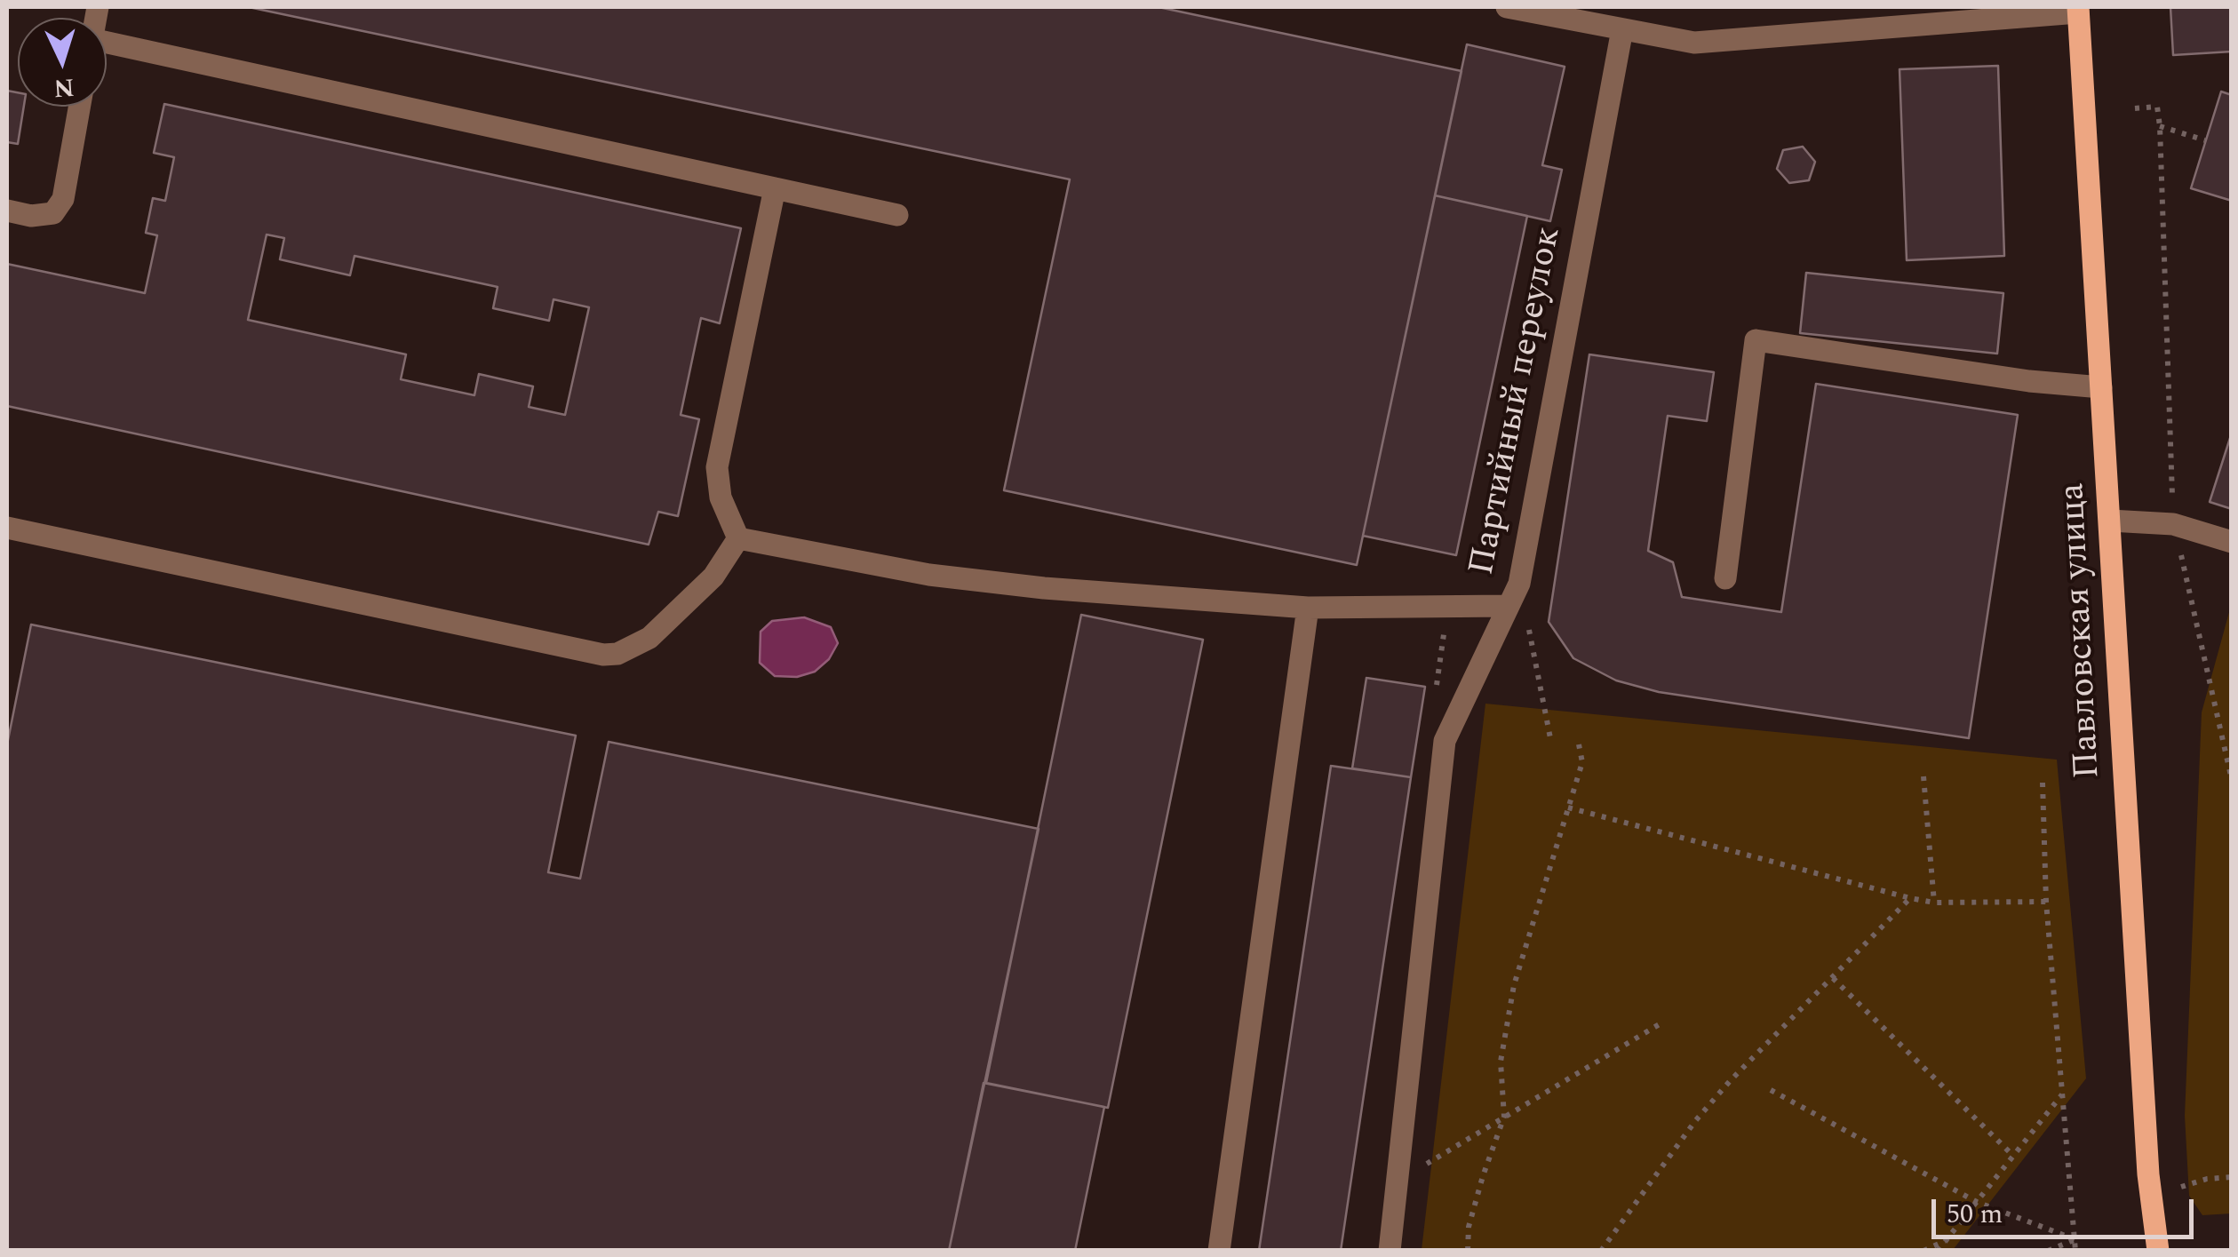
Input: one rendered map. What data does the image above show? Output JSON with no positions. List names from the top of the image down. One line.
{"streets":{"main road":["Павловская улица"],"street":["Партийный переулок"]},"scale_bar":"50 m","north":"bottom"}
